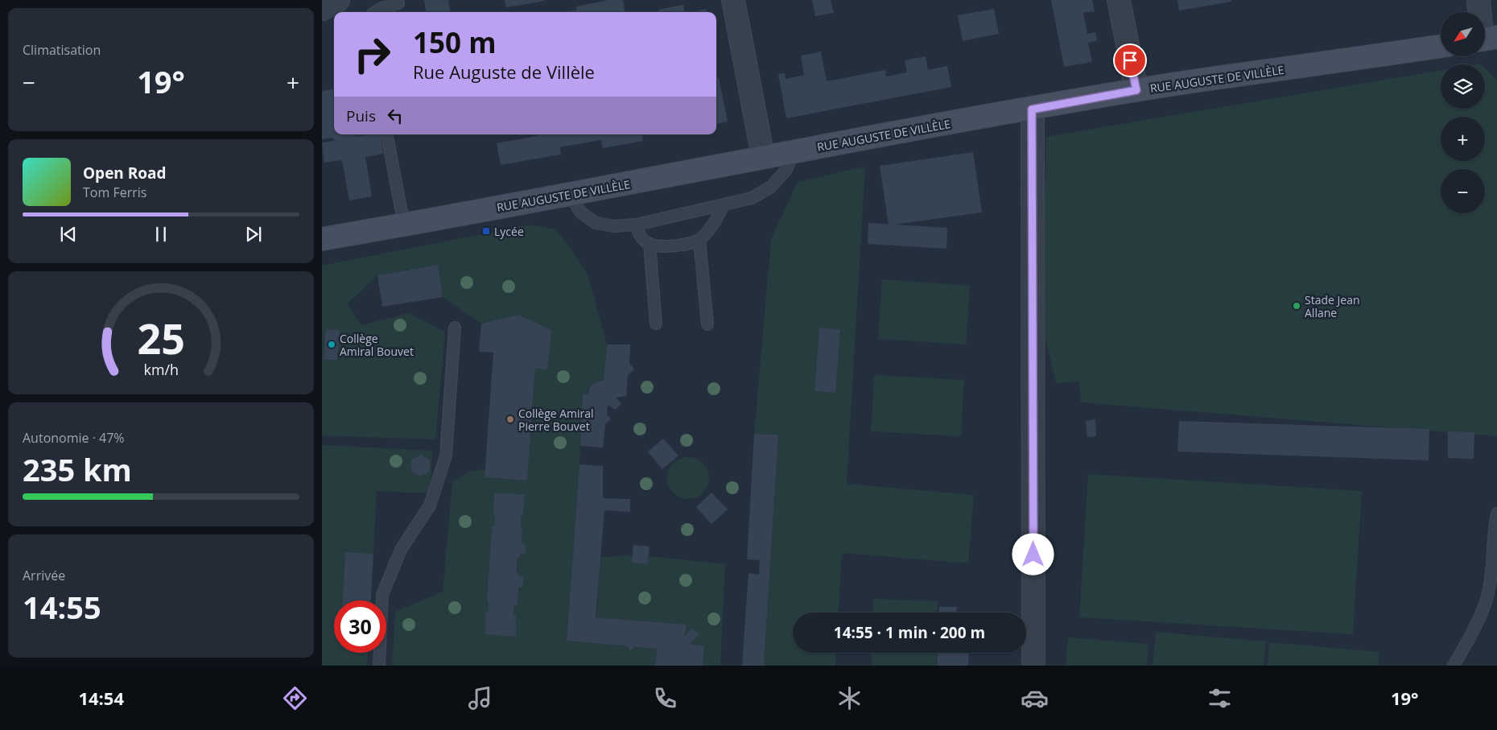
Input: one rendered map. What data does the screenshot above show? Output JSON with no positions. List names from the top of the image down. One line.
{"streets":{"main road":["RUE AUGUSTE DE VILLÈLE"]},"places":{"transit":["Lycée"],"other":["Stade Jean Allane","Collège Amiral Bouvet","Collège Amiral Pierre Bouvet"]},"north":"bottom left","page":{"tile":["Climatisation",["Autonomie · 47%","235 km"],["Arrivée","14:55"]],"map_buttons":["+","−"],"turn":["150 m","Rue Auguste de Villèle"],"heat":["−","19°","+"],"then":"Puis","song":["Open Road","Tom Ferris"],"limit":"30","trip":"14:55 · 1 min · 200 m","tabs":["14:54","19°"],"gauge":["25","km/h"]}}
